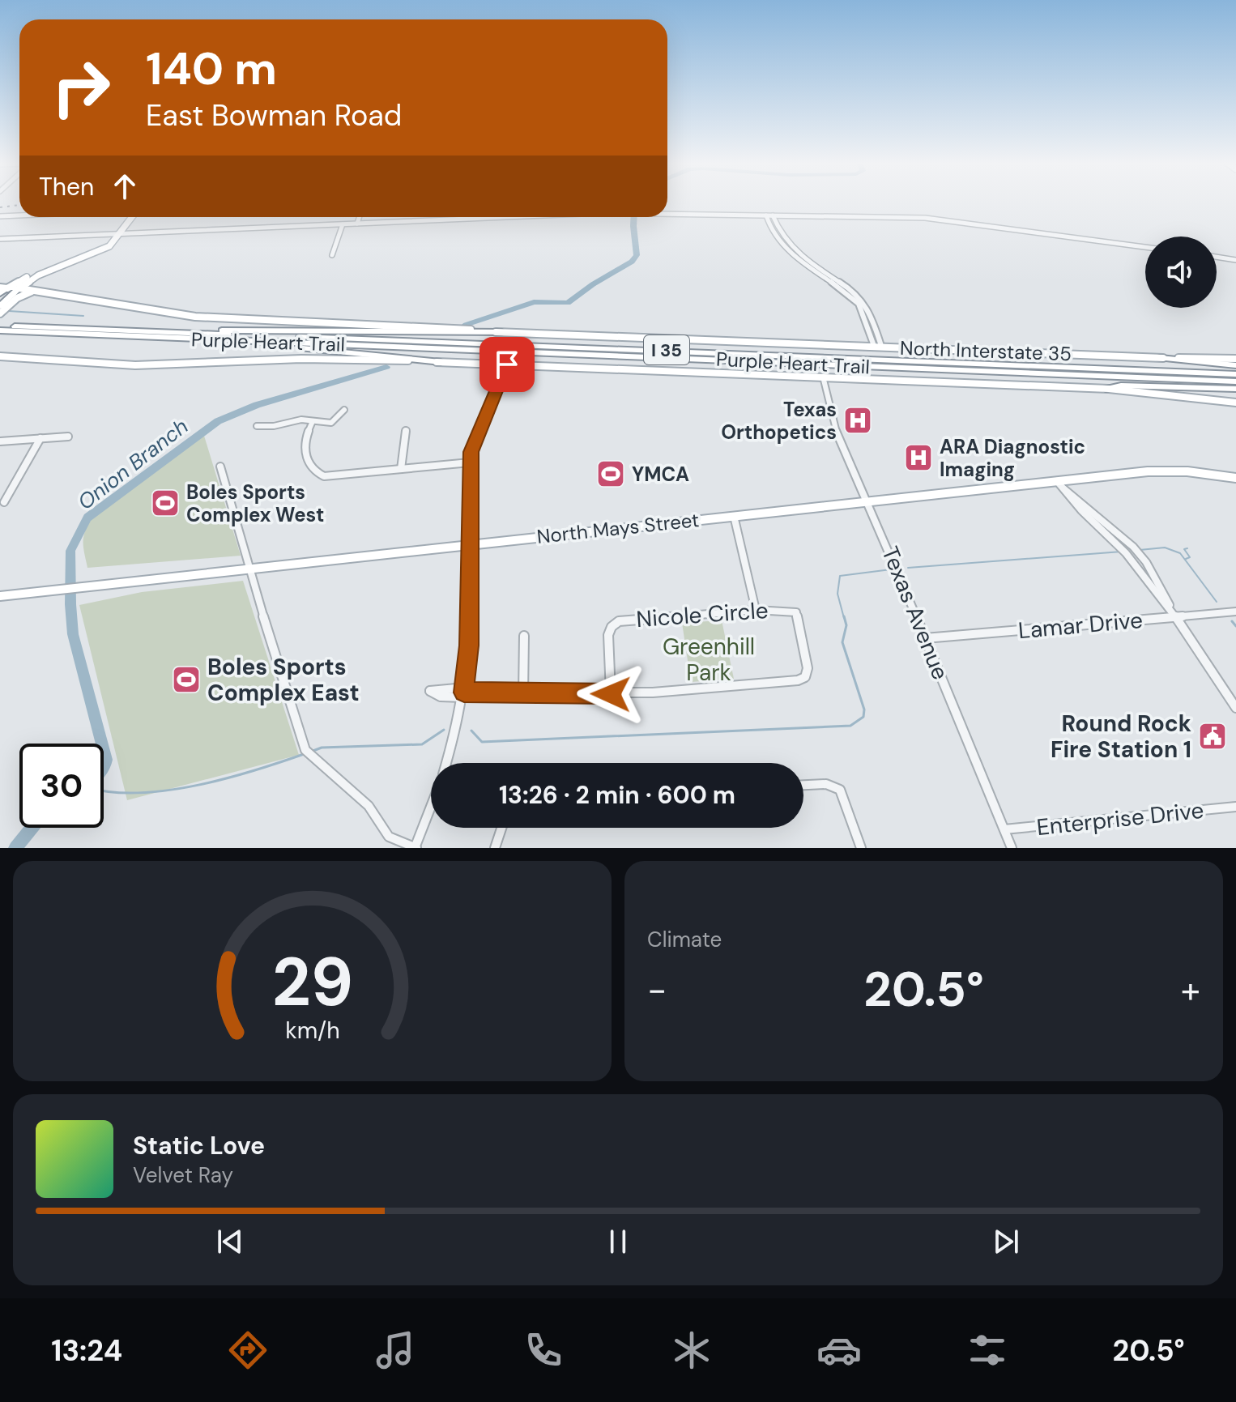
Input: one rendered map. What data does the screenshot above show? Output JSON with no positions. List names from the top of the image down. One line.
{"streets":{"highway":["Purple Heart Trail","I 35","North Interstate 35"],"main road":["North Mays Street"],"street":["Texas Avenue","Nicole Circle","Lamar Drive","Enterprise Drive"]},"crossings":[["North Interstate 35","Texas Avenue"],["North Mays Street","Texas Avenue"],["Texas Avenue","Lamar Drive"],["Texas Avenue","Enterprise Drive"]],"water":["Onion Branch"],"parks":["Greenhill Park"],"places":{"hospital":["Texas Orthopetics","ARA Diagnostic Imaging"],"sports":["YMCA","Boles Sports Complex West","Boles Sports Complex East"],"public building":["Round Rock Fire Station 1"]},"page":{"turn":["140 m","East Bowman Road"],"then":"Then","limit":"30","trip":"13:26 · 2 min · 600 m","tile":"Climate","heat":["−","20.5°","+"],"song":["Static Love","Velvet Ray"],"tabs":["13:24","20.5°"],"gauge":["29","km/h"]}}
